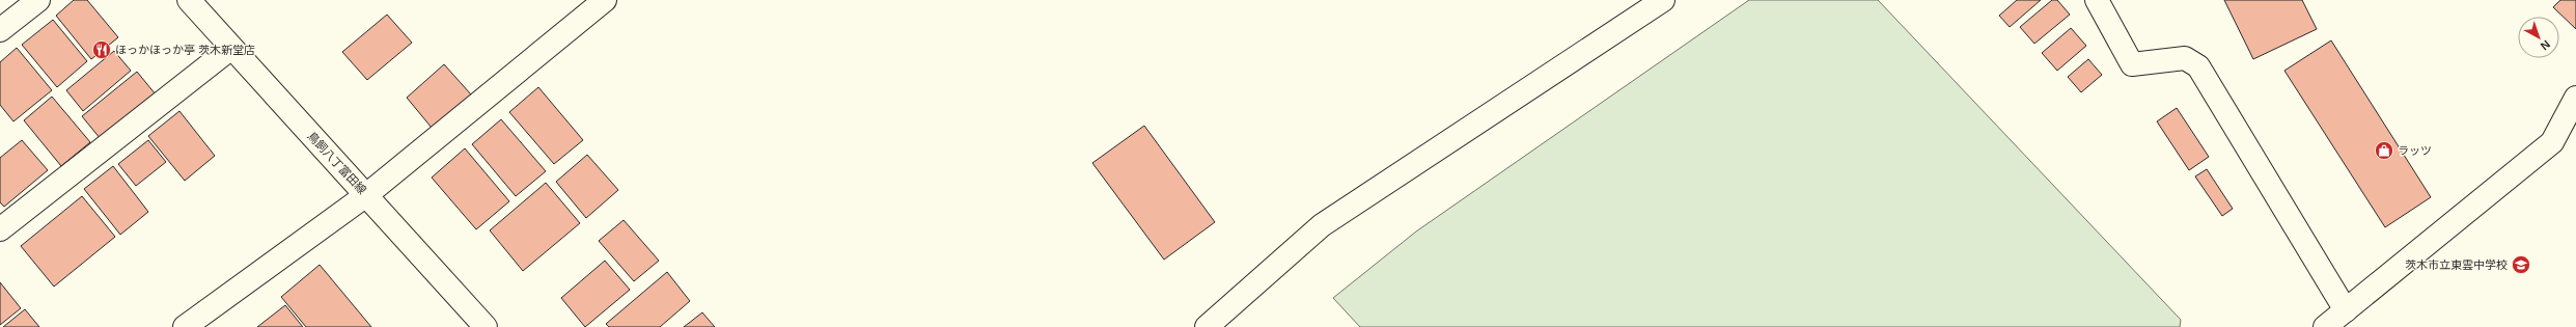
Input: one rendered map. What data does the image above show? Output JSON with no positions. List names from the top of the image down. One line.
{"streets":{"street":["鳥飼八丁富田線"]},"places":{"restaurant":["ほっかほっか亭 茨木新堂店"],"shop":["ラッツ"],"school or university":["茨木市立東雲中学校"]},"north":"bottom right"}
